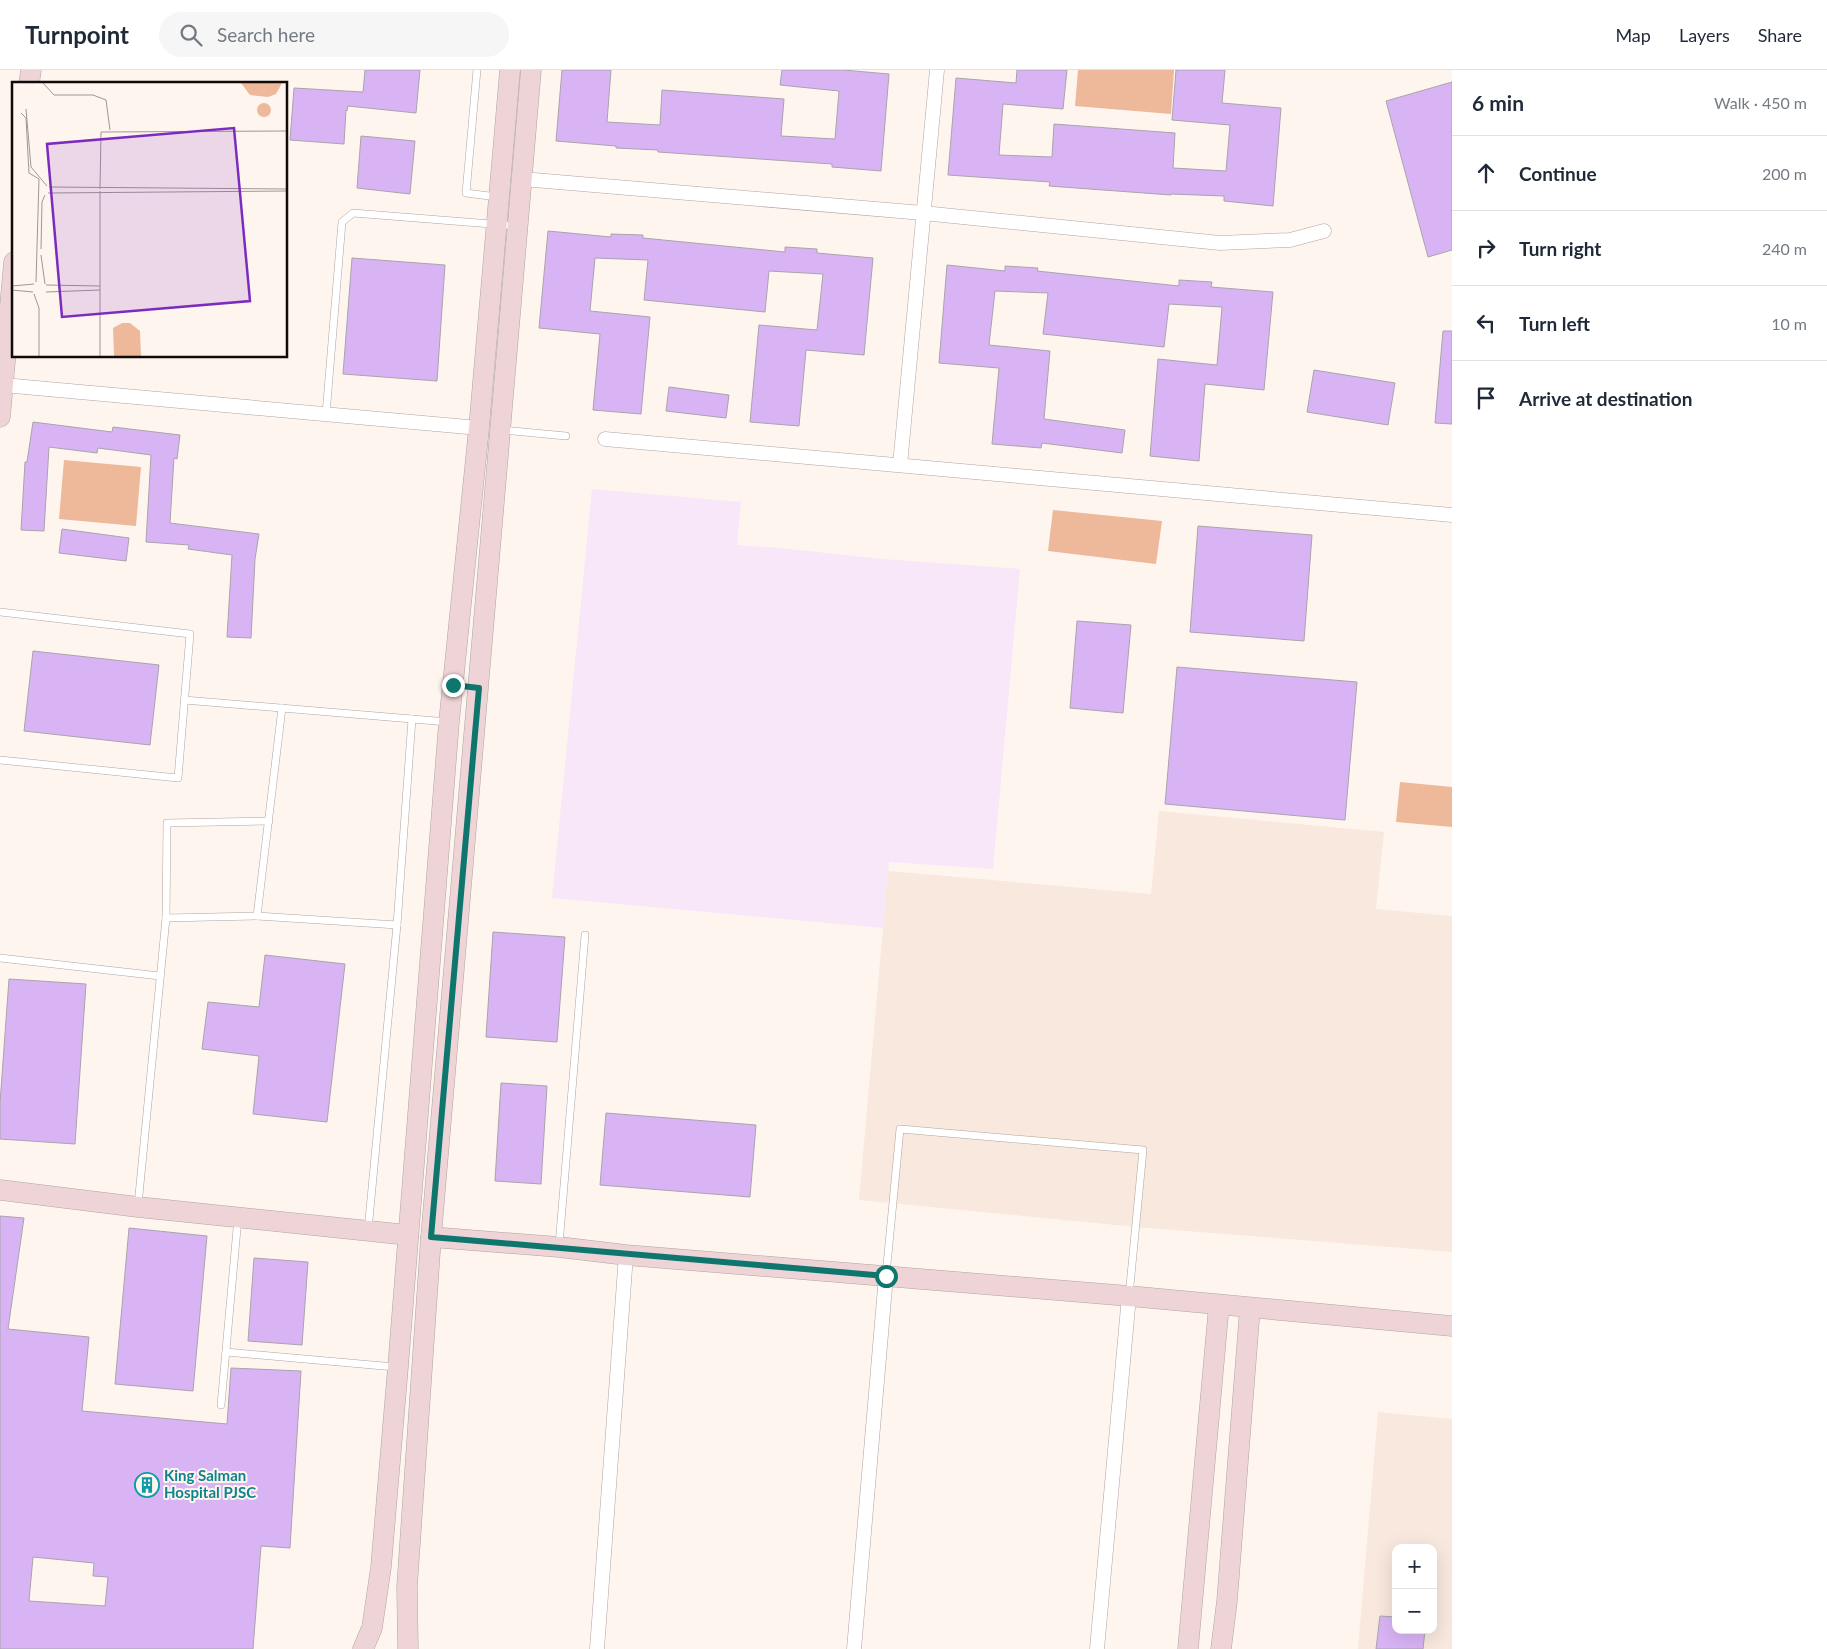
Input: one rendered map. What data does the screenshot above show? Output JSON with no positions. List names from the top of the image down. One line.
{"places":{"building":["King Salman Hospital PJSC"]},"page":{"header":"Turnpoint","search":"Search here","nav":["Map","Layers","Share"],"heading":["6 min","Walk · 450 m"],"list":[["Continue","200 m"],["Turn right","240 m"],["Turn left","10 m"],"Arrive at destination"],"map_buttons":["+","−"]}}
